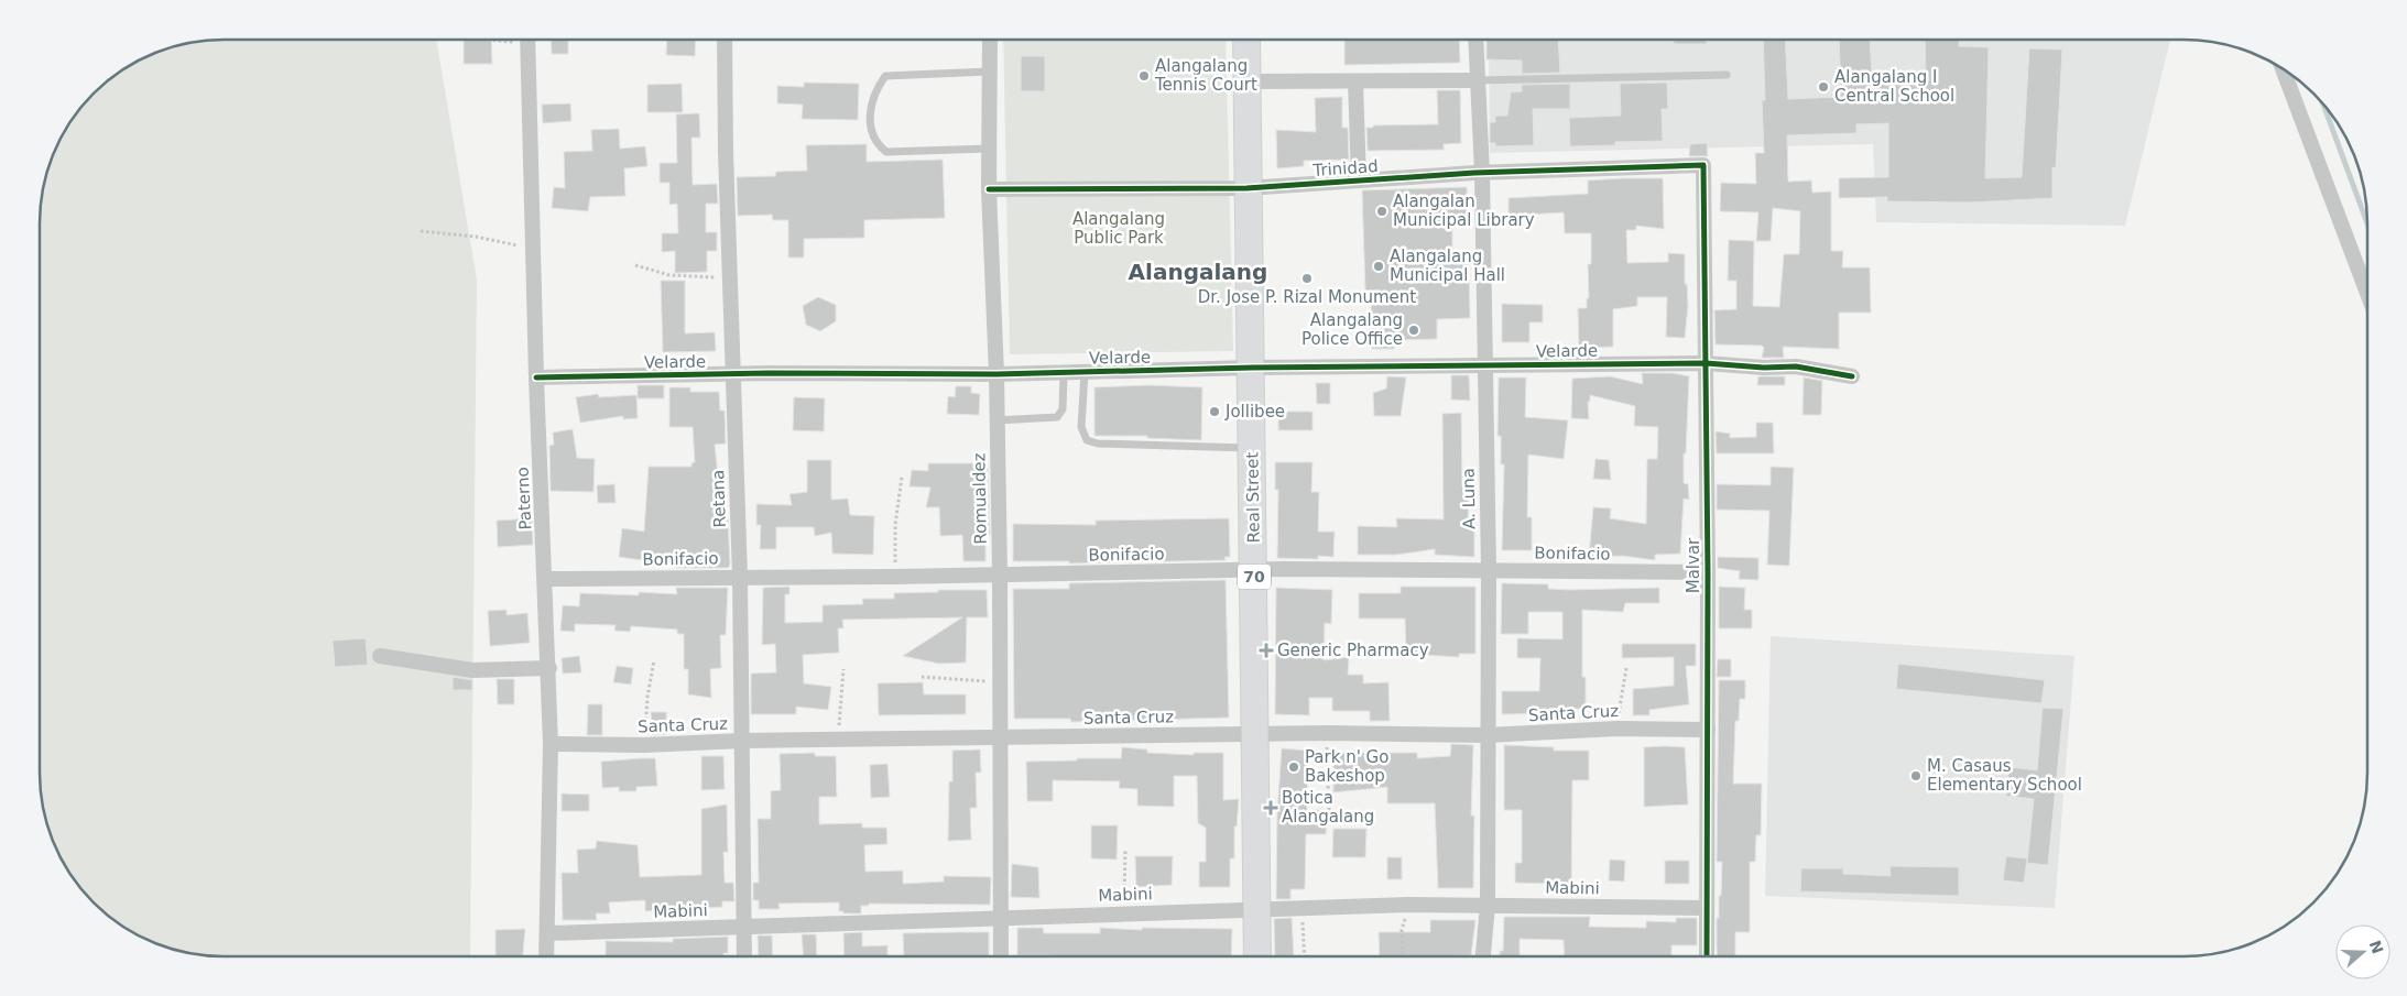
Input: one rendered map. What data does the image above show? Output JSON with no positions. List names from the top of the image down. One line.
{"streets":{"highway":["Real Street","70"],"street":["Trinidad","Velarde","Paterno","Retana","Romualdez","A. Luna","Bonifacio","Malvar","Santa Cruz","Mabini"]},"crossings":[["Trinidad","Real Street"],["Trinidad","Romualdez"],["Trinidad","A. Luna"],["Trinidad","Malvar"],["Velarde","Real Street"],["Velarde","Paterno"],["Velarde","Retana"],["Velarde","Romualdez"],["Velarde","A. Luna"],["Velarde","Malvar"],["Real Street","Bonifacio"],["Real Street","Santa Cruz"],["Real Street","Mabini"],["Paterno","Bonifacio"],["Paterno","Santa Cruz"],["Paterno","Mabini"],["Retana","Bonifacio"],["Retana","Santa Cruz"],["Retana","Mabini"],["Romualdez","Bonifacio"],["Romualdez","Santa Cruz"],["Romualdez","Mabini"],["A. Luna","Bonifacio"],["A. Luna","Santa Cruz"],["A. Luna","Mabini"],["Bonifacio","Malvar"],["Malvar","Santa Cruz"],["Malvar","Mabini"]],"districts":["Alangalang"],"parks":["Alangalang Public Park"],"places":{"other":["Alangalang Tennis Court","Alangalang I Central School","Alangalan Municipal Library","Alangalang Municipal Hall","Dr. Jose P. Rizal Monument","Alangalang Police Office","Jollibee","Park n' Go Bakeshop","M. Casaus Elementary School"],"health":["Generic Pharmacy","Botica Alangalang"]},"north":"right"}
